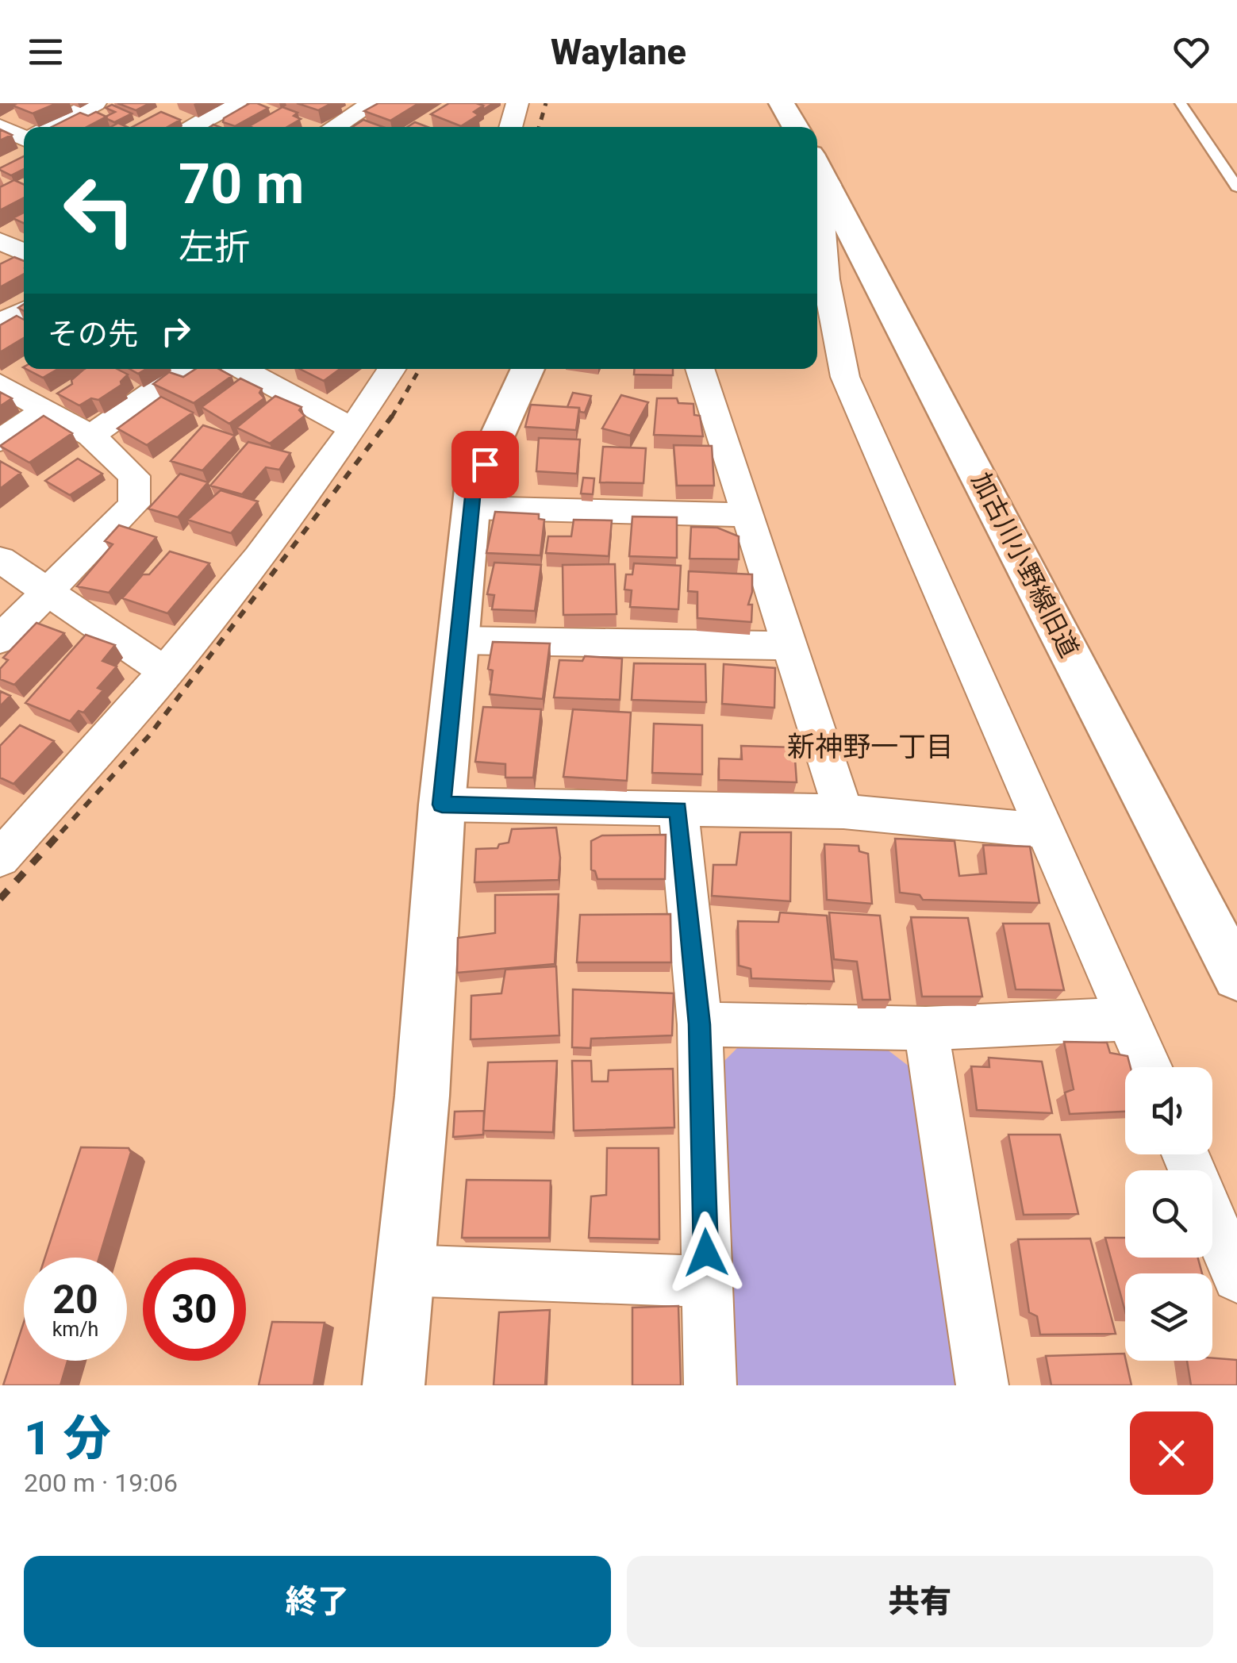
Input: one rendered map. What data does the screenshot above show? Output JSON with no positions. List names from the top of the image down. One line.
{"streets":{"street":["加古川小野線旧道"]},"districts":["新神野一丁目"],"page":{"header":"Waylane","turn":["70 m","左折"],"then":"その先","speed":"20 km/h","limit":"30","heading":["1 分","200 m · 19:06"],"buttons":["終了","共有"]}}
